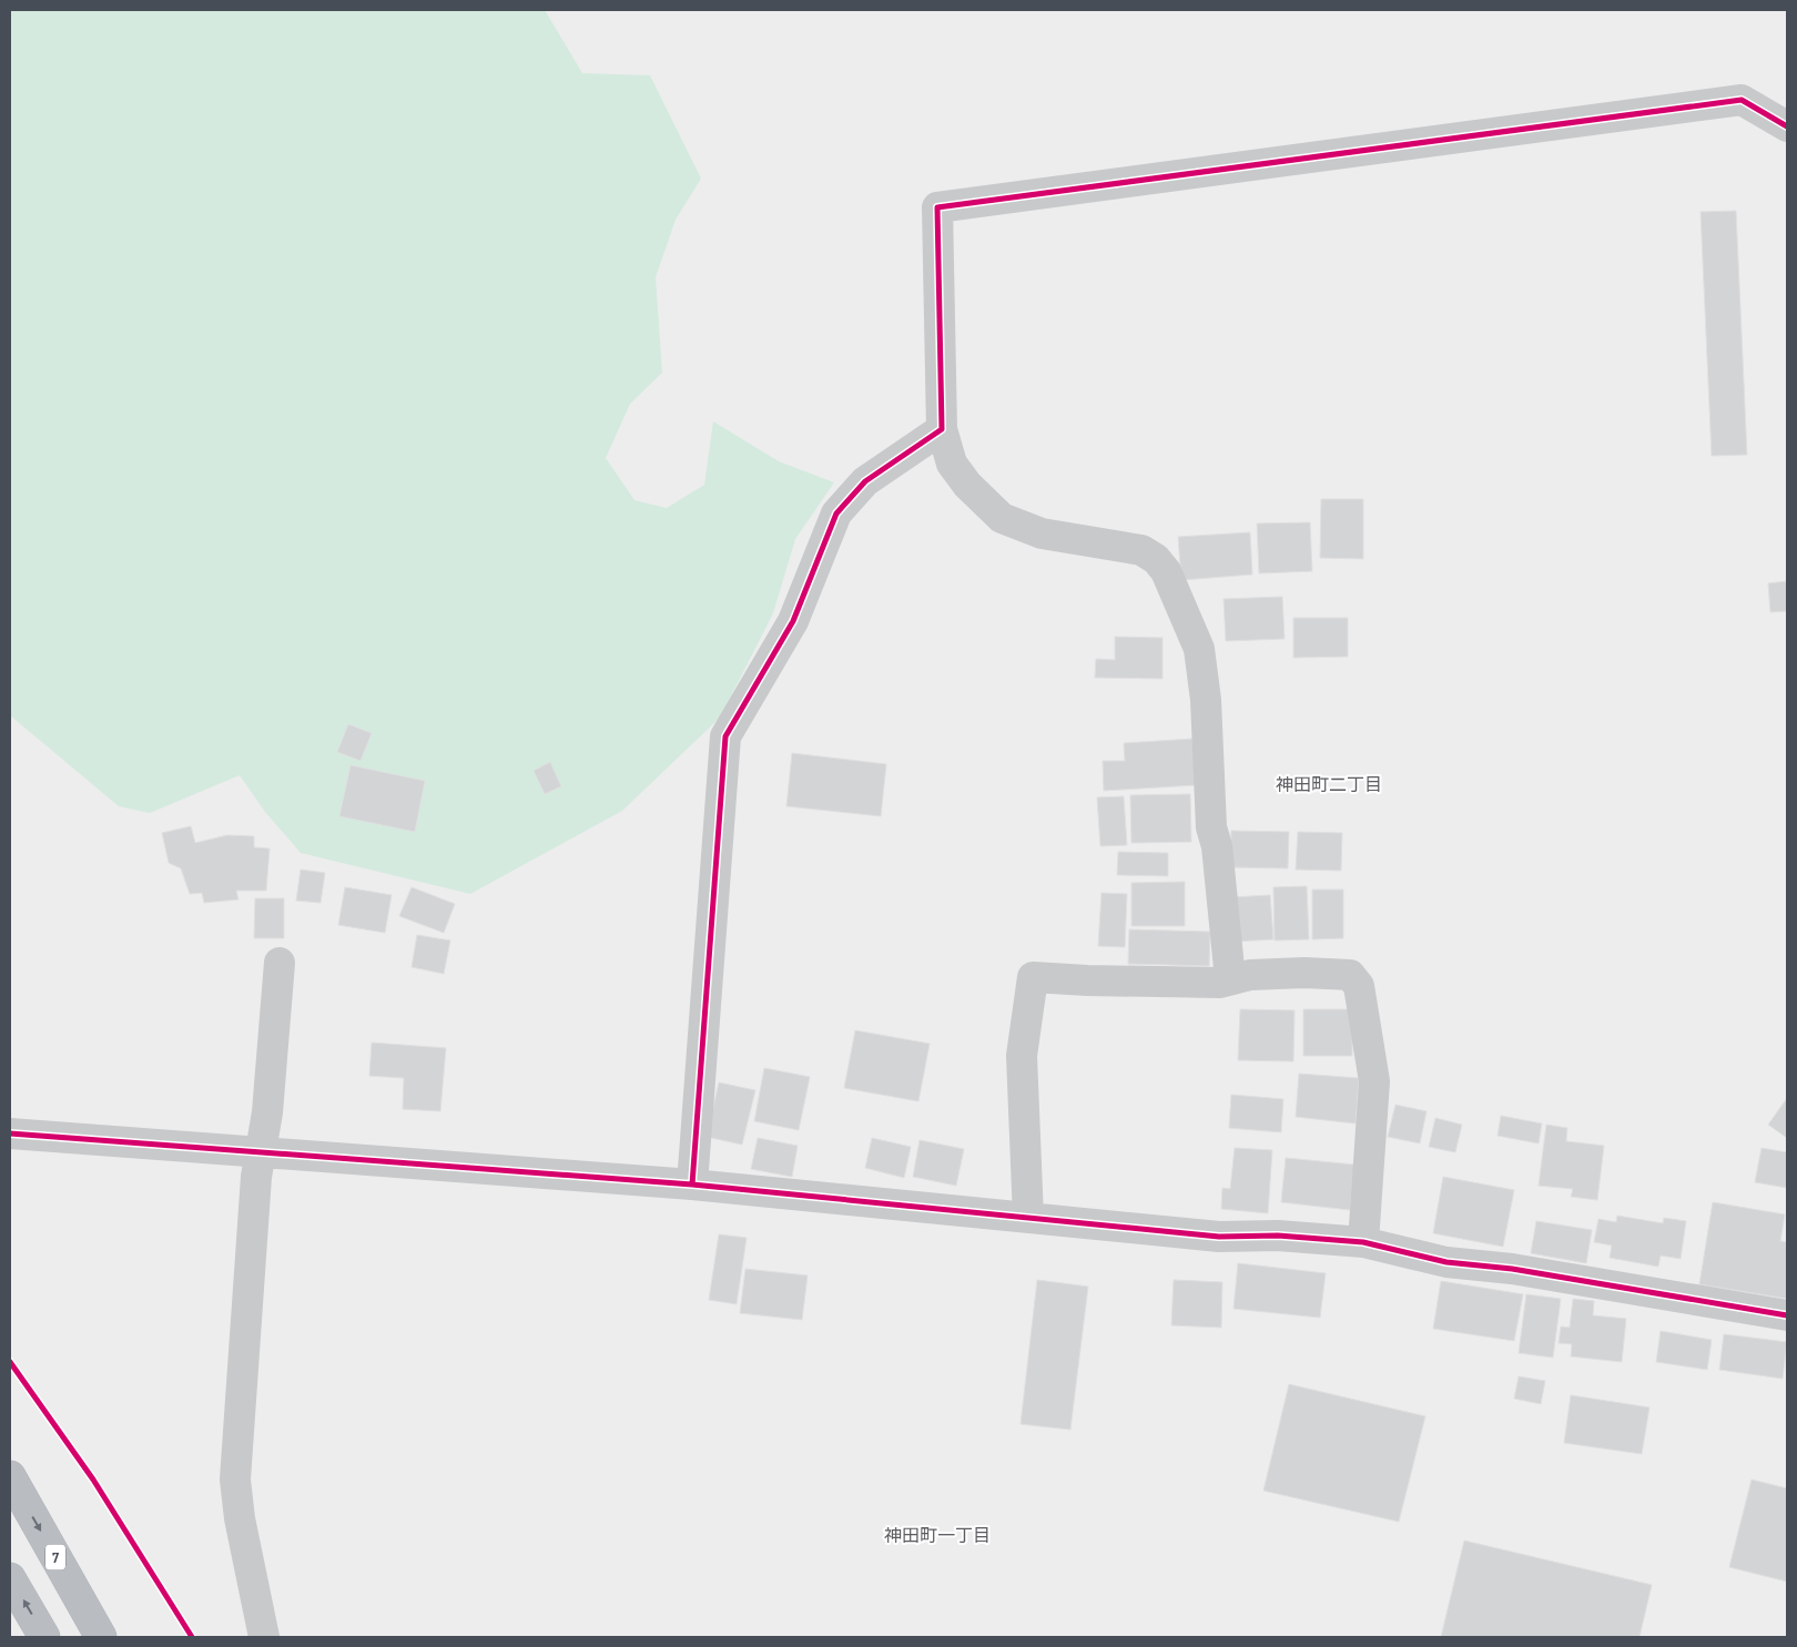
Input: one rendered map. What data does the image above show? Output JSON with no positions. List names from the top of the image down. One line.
{"streets":{"highway":["7"]},"districts":["神田町二丁目","神田町一丁目"]}
